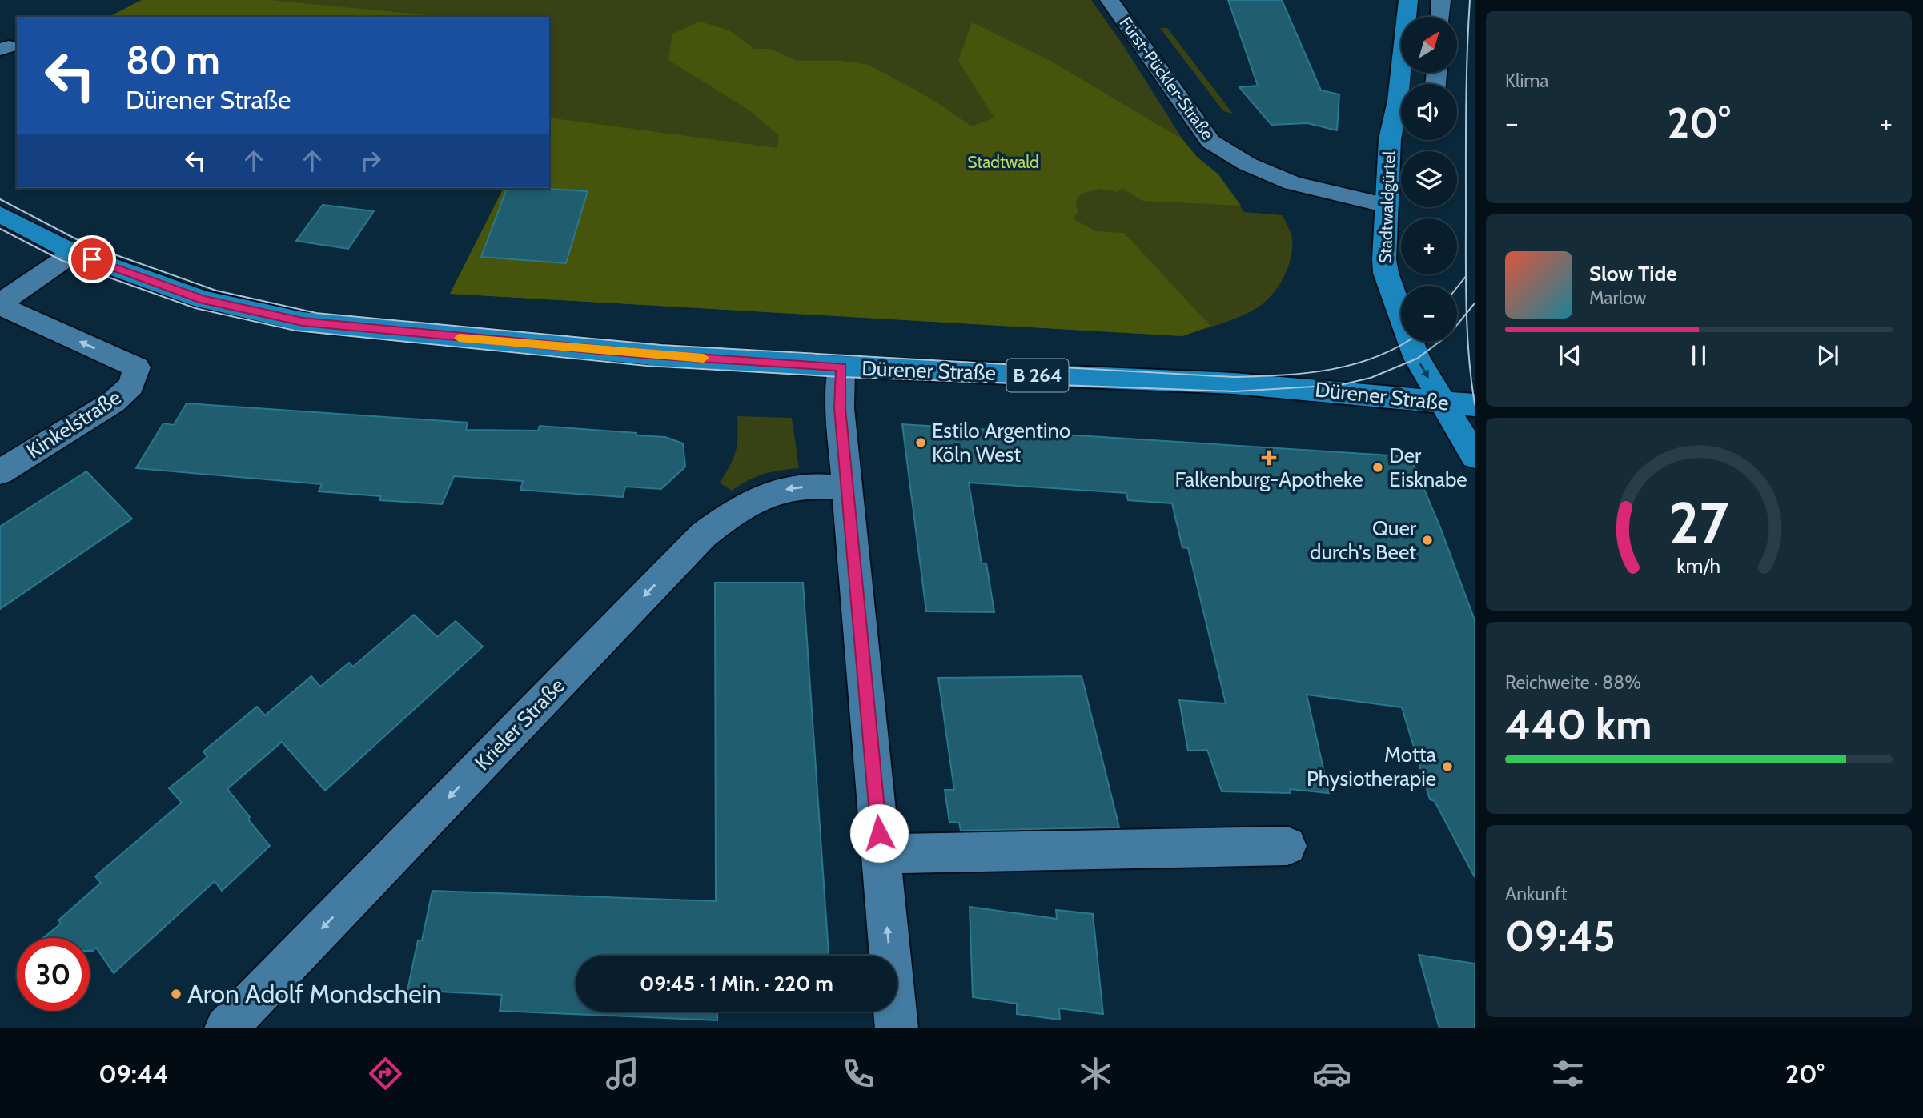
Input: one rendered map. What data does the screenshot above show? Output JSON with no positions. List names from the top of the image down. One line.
{"streets":{"main road":["Stadtwaldgürtel","Dürener Straße","B 264"],"street":["Fürst-Pückler-Straße","Kinkelstraße","Krieler Straße"]},"crossings":[["Fürst-Pückler-Straße","Stadtwaldgürtel"],["Stadtwaldgürtel","Dürener Straße"]],"one_way":["Stadtwaldgürtel","Krieler Straße"],"parks":["Stadtwald"],"places":{"other":["Estilo Argentino Köln West","Der Eisknabe","Quer durch's Beet","Motta Physiotherapie","Aron Adolf Mondschein"],"health":["Falkenburg-Apotheke"]},"north":"top right","page":{"tile":["Klima",["Reichweite · 88%","440 km"],["Ankunft","09:45"]],"map_buttons":["+","−"],"turn":["80 m","Dürener Straße"],"heat":["−","20°","+"],"song":["Slow Tide","Marlow"],"limit":"30","trip":"09:45 · 1 Min. · 220 m","tabs":["09:44","20°"],"gauge":["27","km/h"]}}
